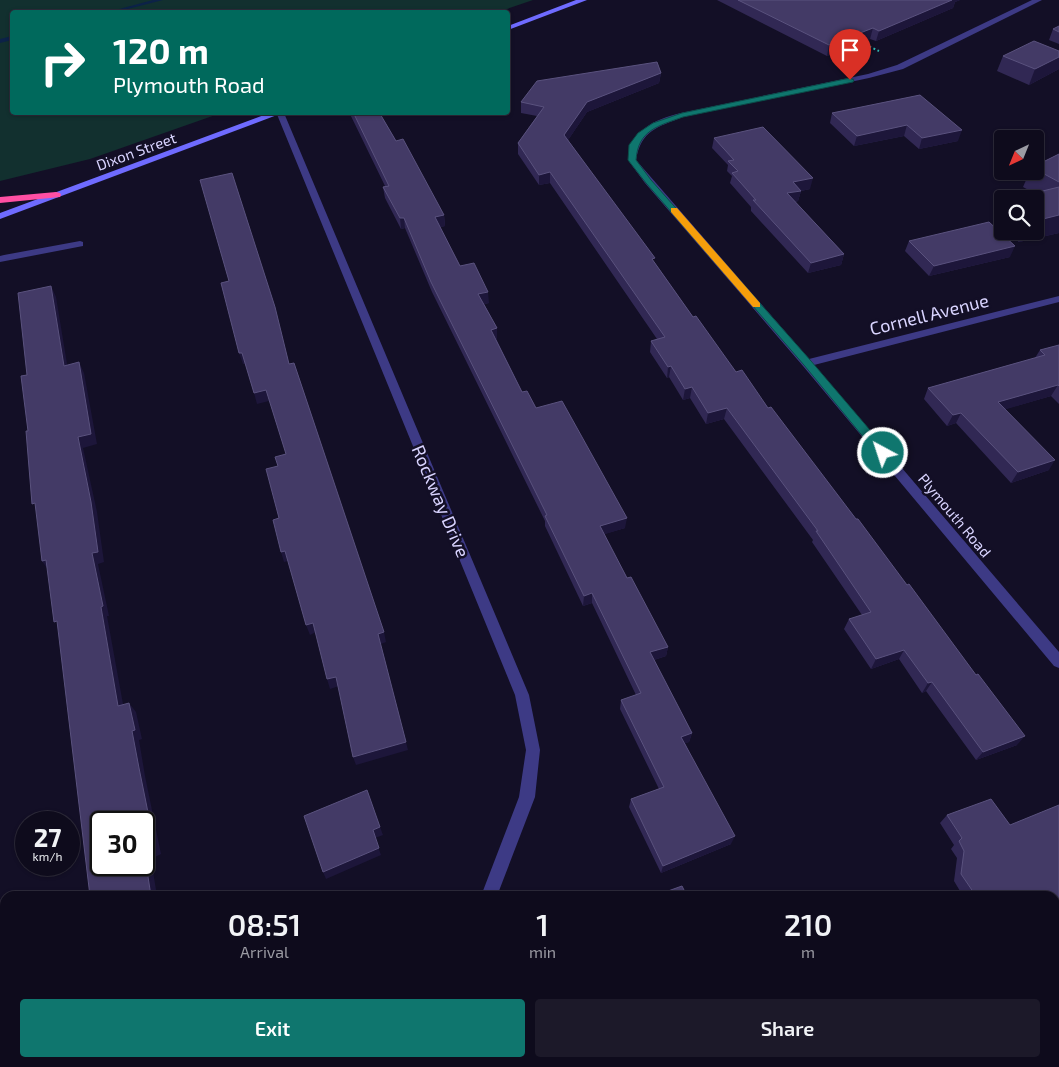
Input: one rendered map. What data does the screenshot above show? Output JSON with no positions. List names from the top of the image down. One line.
{"streets":{"street":["Dixon Street","Cornell Avenue","Rockway Drive","Plymouth Road"]},"crossings":[["Cornell Avenue","Plymouth Road"]],"north":"bottom left","page":{"turn":["120 m","Plymouth Road"],"speed":"27 km/h","limit":"30","eta":["08:51","Arrival","1","min","210","m"],"buttons":["Exit","Share"]}}
